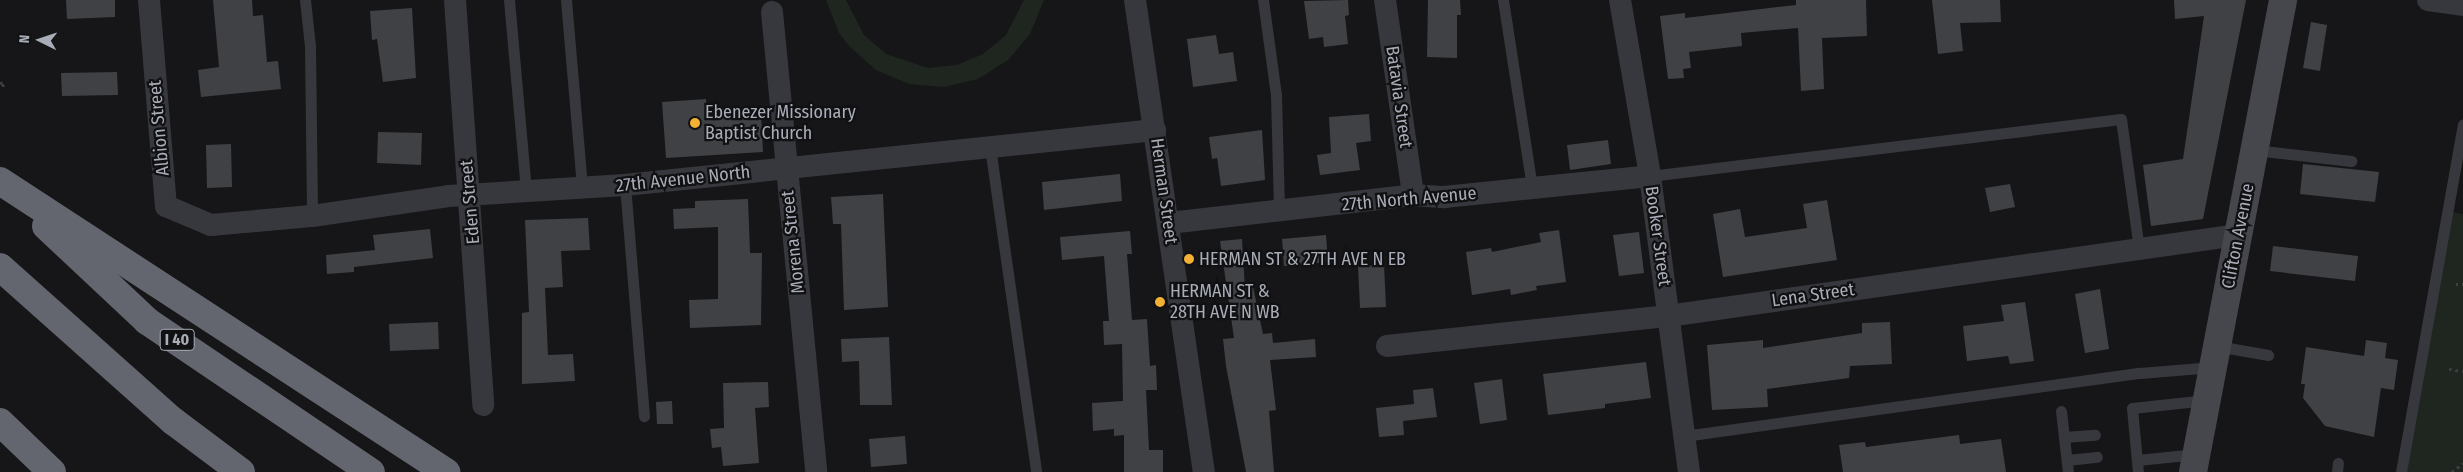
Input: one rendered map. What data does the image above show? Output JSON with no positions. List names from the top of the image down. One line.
{"streets":{"highway":["I 40"],"street":["Batavia Street","Albion Street","27th Avenue North","Herman Street","27th North Avenue","Eden Street","Booker Street","Clifton Avenue","Morena Street","Lena Street"]},"crossings":[["Batavia Street","27th North Avenue"],["Albion Street","27th Avenue North"],["27th Avenue North","Herman Street"],["27th Avenue North","Eden Street"],["27th Avenue North","Morena Street"],["Herman Street","27th North Avenue"],["27th North Avenue","Booker Street"],["Booker Street","Lena Street"],["Clifton Avenue","Lena Street"]],"places":["Ebenezer Missionary Baptist Church","HERMAN ST & 27TH AVE N EB","HERMAN ST & 28TH AVE N WB"],"north":"left"}
